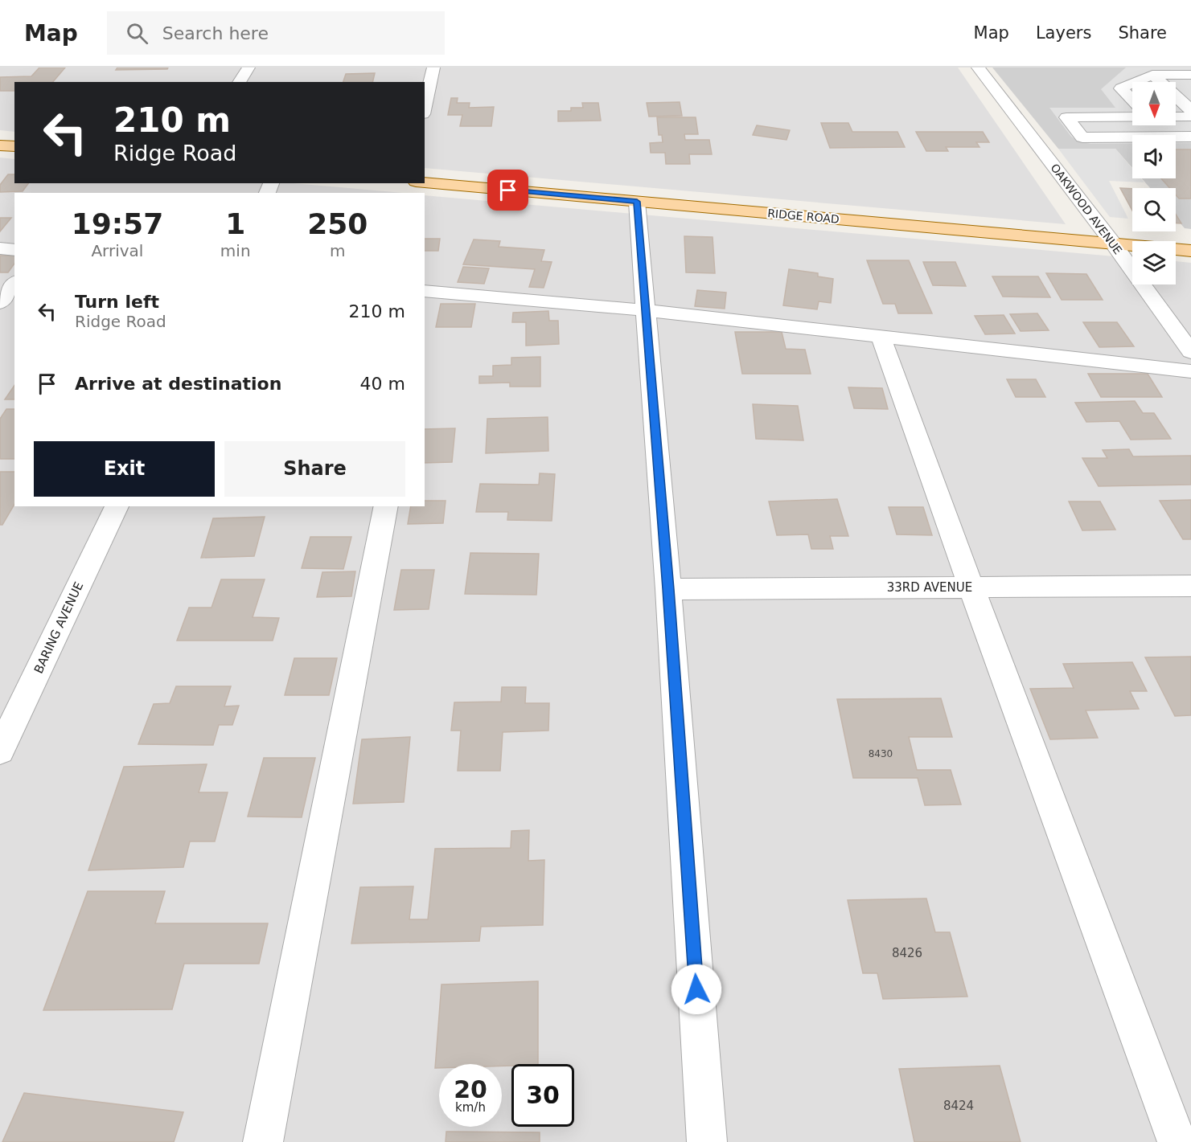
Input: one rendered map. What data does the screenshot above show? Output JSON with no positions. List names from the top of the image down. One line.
{"streets":{"main road":["RIDGE ROAD"],"street":["OAKWOOD AVENUE","33RD AVENUE","BARING AVENUE"]},"crossings":[["OAKWOOD AVENUE","RIDGE ROAD"]],"house_numbers":["8430","8426","8424"],"north":"bottom","page":{"header":"Map","search":"Search here","nav":["Map","Layers","Share"],"turn":["210 m","Ridge Road"],"eta":["19:57","Arrival","1","min","250","m"],"list":[{"name":"Turn left","note":"Ridge Road","value":"210 m"},{"name":"Arrive at destination","value":"40 m"}],"buttons":["Exit","Share"],"speed":"20 km/h","limit":"30"}}
